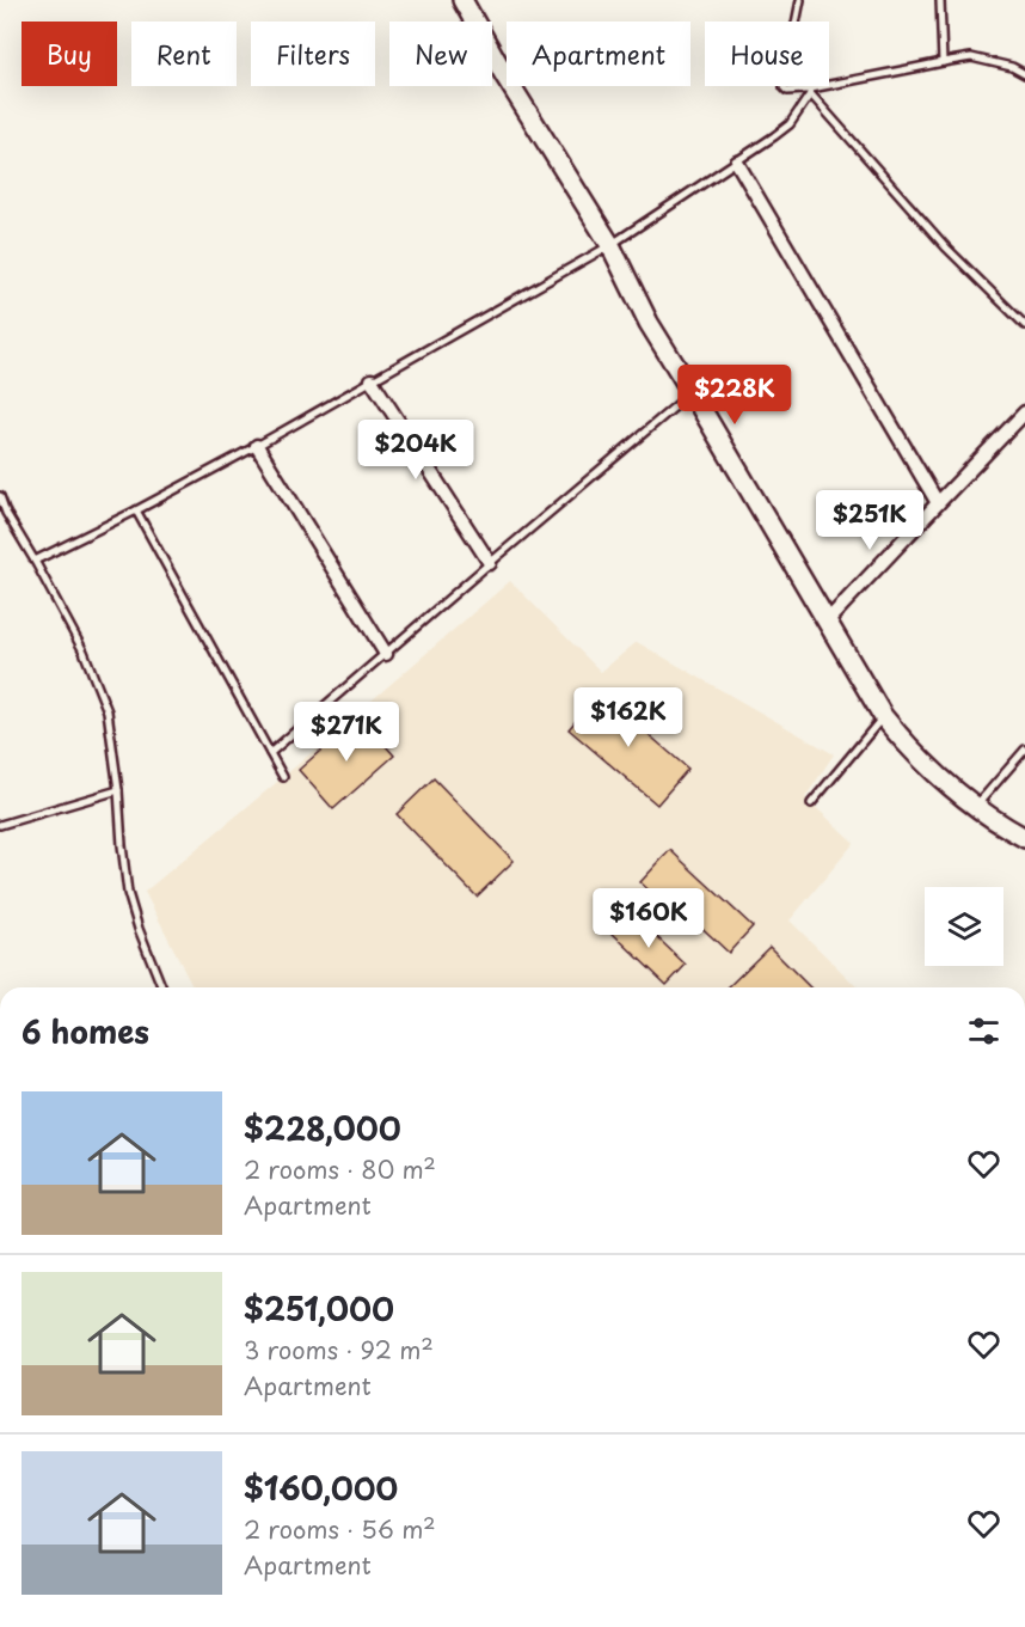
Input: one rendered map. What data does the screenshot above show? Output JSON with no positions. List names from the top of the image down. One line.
{"page":{"chip":["Buy","Rent","Filters","New","Apartment","House"],"price":["$228K","$204K","$251K","$162K","$271K","$160K"],"heading":"6 homes","list":[{"name":"$228,000","note":"2 rooms · 80 m² · Apartment"},{"name":"$251,000","note":"3 rooms · 92 m² · Apartment"},{"name":"$160,000","note":"2 rooms · 56 m² · Apartment"}]}}
